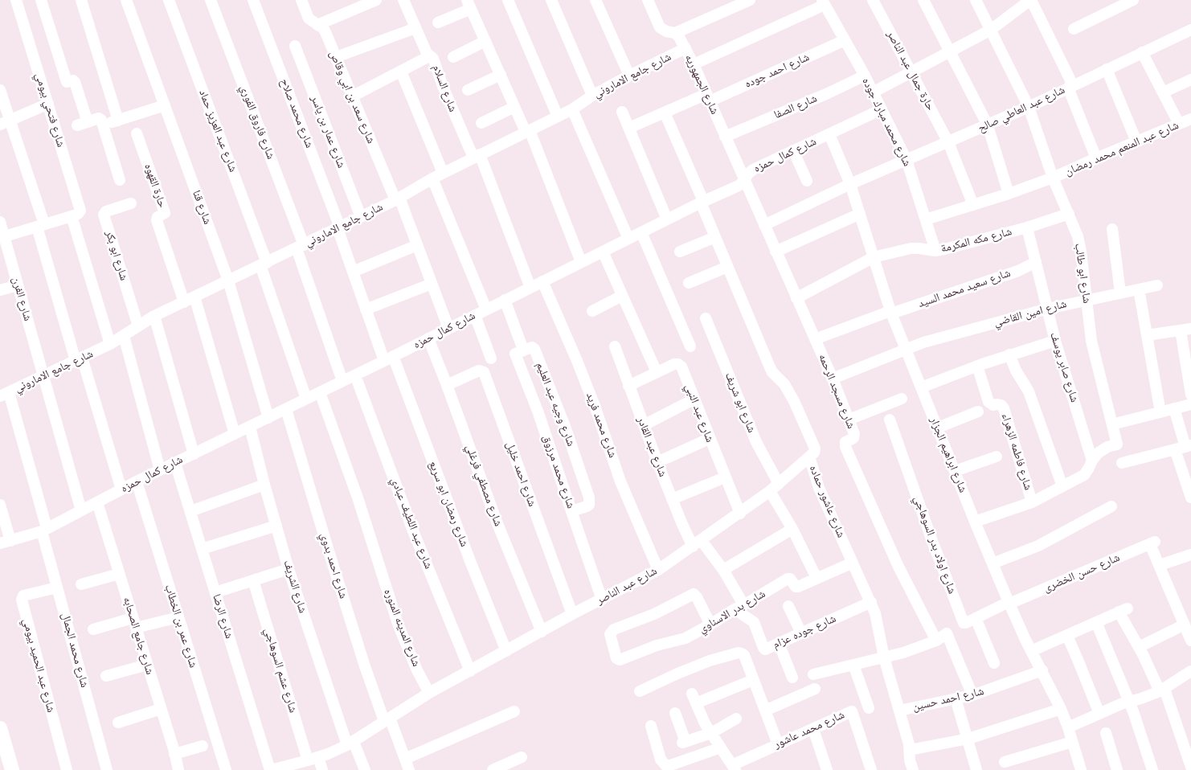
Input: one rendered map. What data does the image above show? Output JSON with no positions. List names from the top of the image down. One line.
{"streets":{"street":["شارع احمد جوده","حارة جمال عبد الناصر","شارع جامع الاماروني","شارع الجمهوريه","شارع السلام","شارع سعد بن ابي وقاص","شارع الصفا","شارع عبد العاطي صالح","شارع فتحي بيومي","شارع محمد صلاح","شارع فاروق الفوري","شارع محمد مبارك جوده","شارع عبد العزيز حماد","شارع عمار بن ياسر","شارع عبد المنعم محمد رمضان","شارع كمال حمزه","حارة القهوه","شارع قنا","شارع مكه المكرمة","شارع ابو بكر","شارع ابو طالب","شارع سعيد محمد السيد","شارع الفرن","شارع امين القاضي","شارع صابر يوسف","شارع مسجد الرحمه","شارع ابو شريف","شارع وجيه عبد العليم","شارع عبد النبي","شارع محمد فريد","شارع عبد القادر","شارع فاطمه الزهراء","شارع ابراهيم الجزار","شارع محمد مرزوق","شارع احمد خليل","شارع مصطفي فرغلي","شارع عاشور حماده","شارع رمضان ابو سريع","شارع عبد اللطيف عبادي","شارع اولاد بدر السوهاجي","شارع احمد بدوي","شارع حسن الخضرى","شارع عبد الناصر","شارع الشريف","شارع بدر الاسناوي","شارع الرضا","شارع عمر بن الخطاب","شارع المدينه المنوره","شارع جوده عزام","شارع جامع الصحابه","شارع محمد الجمال","شارع عبد الحميد بيومي","شارع عشم السوهاجي","شارع احمد حسين","شارع محمد عاشور"]},"crossings":[["شارع احمد جوده","شارع الجمهوريه"],["شارع احمد جوده","شارع محمد مبارك جوده"],["شارع احمد جوده","شارع عاشور حماده"],["حارة جمال عبد الناصر","شارع عبد العاطي صالح"],["حارة جمال عبد الناصر","شارع عبد المنعم محمد رمضان"],["شارع جامع الاماروني","شارع الجمهوريه"],["شارع جامع الاماروني","شارع السلام"],["شارع جامع الاماروني","شارع سعد بن ابي وقاص"],["شارع جامع الاماروني","شارع محمد صلاح"],["شارع جامع الاماروني","شارع فاروق الفوري"],["شارع جامع الاماروني","شارع عبد العزيز حماد"],["شارع جامع الاماروني","شارع عمار بن ياسر"],["شارع جامع الاماروني","حارة القهوه"],["شارع جامع الاماروني","شارع قنا"],["شارع جامع الاماروني","شارع ابو بكر"],["شارع جامع الاماروني","شارع الفرن"],["شارع جامع الاماروني","شارع محمد الجمال"],["شارع الجمهوريه","شارع الصفا"],["شارع الجمهوريه","شارع كمال حمزه"],["شارع الجمهوريه","شارع مسجد الرحمه"],["شارع السلام","شارع كمال حمزه"],["شارع سعد بن ابي وقاص","شارع كمال حمزه"],["شارع الصفا","شارع محمد مبارك جوده"],["شارع عبد العاطي صالح","شارع محمد مبارك جوده"],["شارع عبد العاطي صالح","شارع ابو طالب"],["شارع عبد العاطي صالح","شارع مسجد الرحمه"],["شارع عبد العاطي صالح","شارع ابراهيم الجزار"],["شارع محمد صلاح","شارع رمضان ابو سريع"],["شارع فاروق الفوري","شارع كمال حمزه"],["شارع محمد مبارك جوده","شارع عبد المنعم محمد رمضان"],["شارع محمد مبارك جوده","شارع كمال حمزه"],["شارع محمد مبارك جوده","شارع مكه المكرمة"],["شارع عبد العزيز حماد","شارع كمال حمزه"],["شارع عبد المنعم محمد رمضان","شارع ابو طالب"],["شارع كمال حمزه","شارع قنا"],["شارع كمال حمزه","شارع الفرن"],["شارع كمال حمزه","شارع مسجد الرحمه"],["شارع كمال حمزه","شارع محمد فريد"],["شارع كمال حمزه","شارع ابراهيم الجزار"],["شارع كمال حمزه","شارع مصطفي فرغلي"],["شارع كمال حمزه","شارع عاشور حماده"],["شارع كمال حمزه","شارع رمضان ابو سريع"],["شارع كمال حمزه","شارع عبد اللطيف عبادي"],["شارع كمال حمزه","شارع احمد بدوي"],["شارع كمال حمزه","شارع الشريف"],["شارع كمال حمزه","شارع الرضا"],["شارع كمال حمزه","شارع عمر بن الخطاب"],["شارع كمال حمزه","شارع المدينه المنوره"],["شارع كمال حمزه","شارع جامع الصحابه"],["شارع كمال حمزه","شارع محمد الجمال"],["شارع مكه المكرمة","شارع ابو طالب"],["شارع مكه المكرمة","شارع صابر يوسف"],["شارع مكه المكرمة","شارع مسجد الرحمه"],["شارع مكه المكرمة","شارع ابراهيم الجزار"],["شارع ابو طالب","شارع امين القاضي"],["شارع ابو طالب","شارع صابر يوسف"],["شارع سعيد محمد السيد","شارع صابر يوسف"],["شارع سعيد محمد السيد","شارع مسجد الرحمه"],["شارع سعيد محمد السيد","شارع ابراهيم الجزار"],["شارع امين القاضي","شارع صابر يوسف"],["شارع امين القاضي","شارع مسجد الرحمه"],["شارع امين القاضي","شارع ابراهيم الجزار"],["شارع ابو شريف","شارع عبد الناصر"],["شارع ابو شريف","شارع بدر الاسناوي"],["شارع وجيه عبد العليم","شارع محمد مرزوق"],["شارع عبد النبي","شارع عبد القادر"],["شارع عبد النبي","شارع عبد الناصر"],["شارع محمد فريد","شارع عبد الناصر"],["شارع عبد القادر","شارع عبد الناصر"],["شارع عبد القادر","شارع بدر الاسناوي"],["شارع عبد القادر","شارع جوده عزام"],["شارع ابراهيم الجزار","شارع حسن الخضرى"],["شارع ابراهيم الجزار","شارع احمد حسين"],["شارع محمد مرزوق","شارع عبد الناصر"],["شارع احمد خليل","شارع مصطفي فرغلي"],["شارع احمد خليل","شارع عبد الناصر"],["شارع مصطفي فرغلي","شارع عبد الناصر"],["شارع عاشور حماده","شارع عبد الناصر"],["شارع عاشور حماده","شارع بدر الاسناوي"],["شارع عاشور حماده","شارع جوده عزام"],["شارع عاشور حماده","شارع احمد حسين"],["شارع رمضان ابو سريع","شارع عبد الناصر"],["شارع عبد اللطيف عبادي","شارع عبد الناصر"],["شارع عبد الناصر","شارع المدينه المنوره"],["شارع بدر الاسناوي","شارع جوده عزام"],["شارع محمد الجمال","شارع عبد الحميد بيومي"]]}
